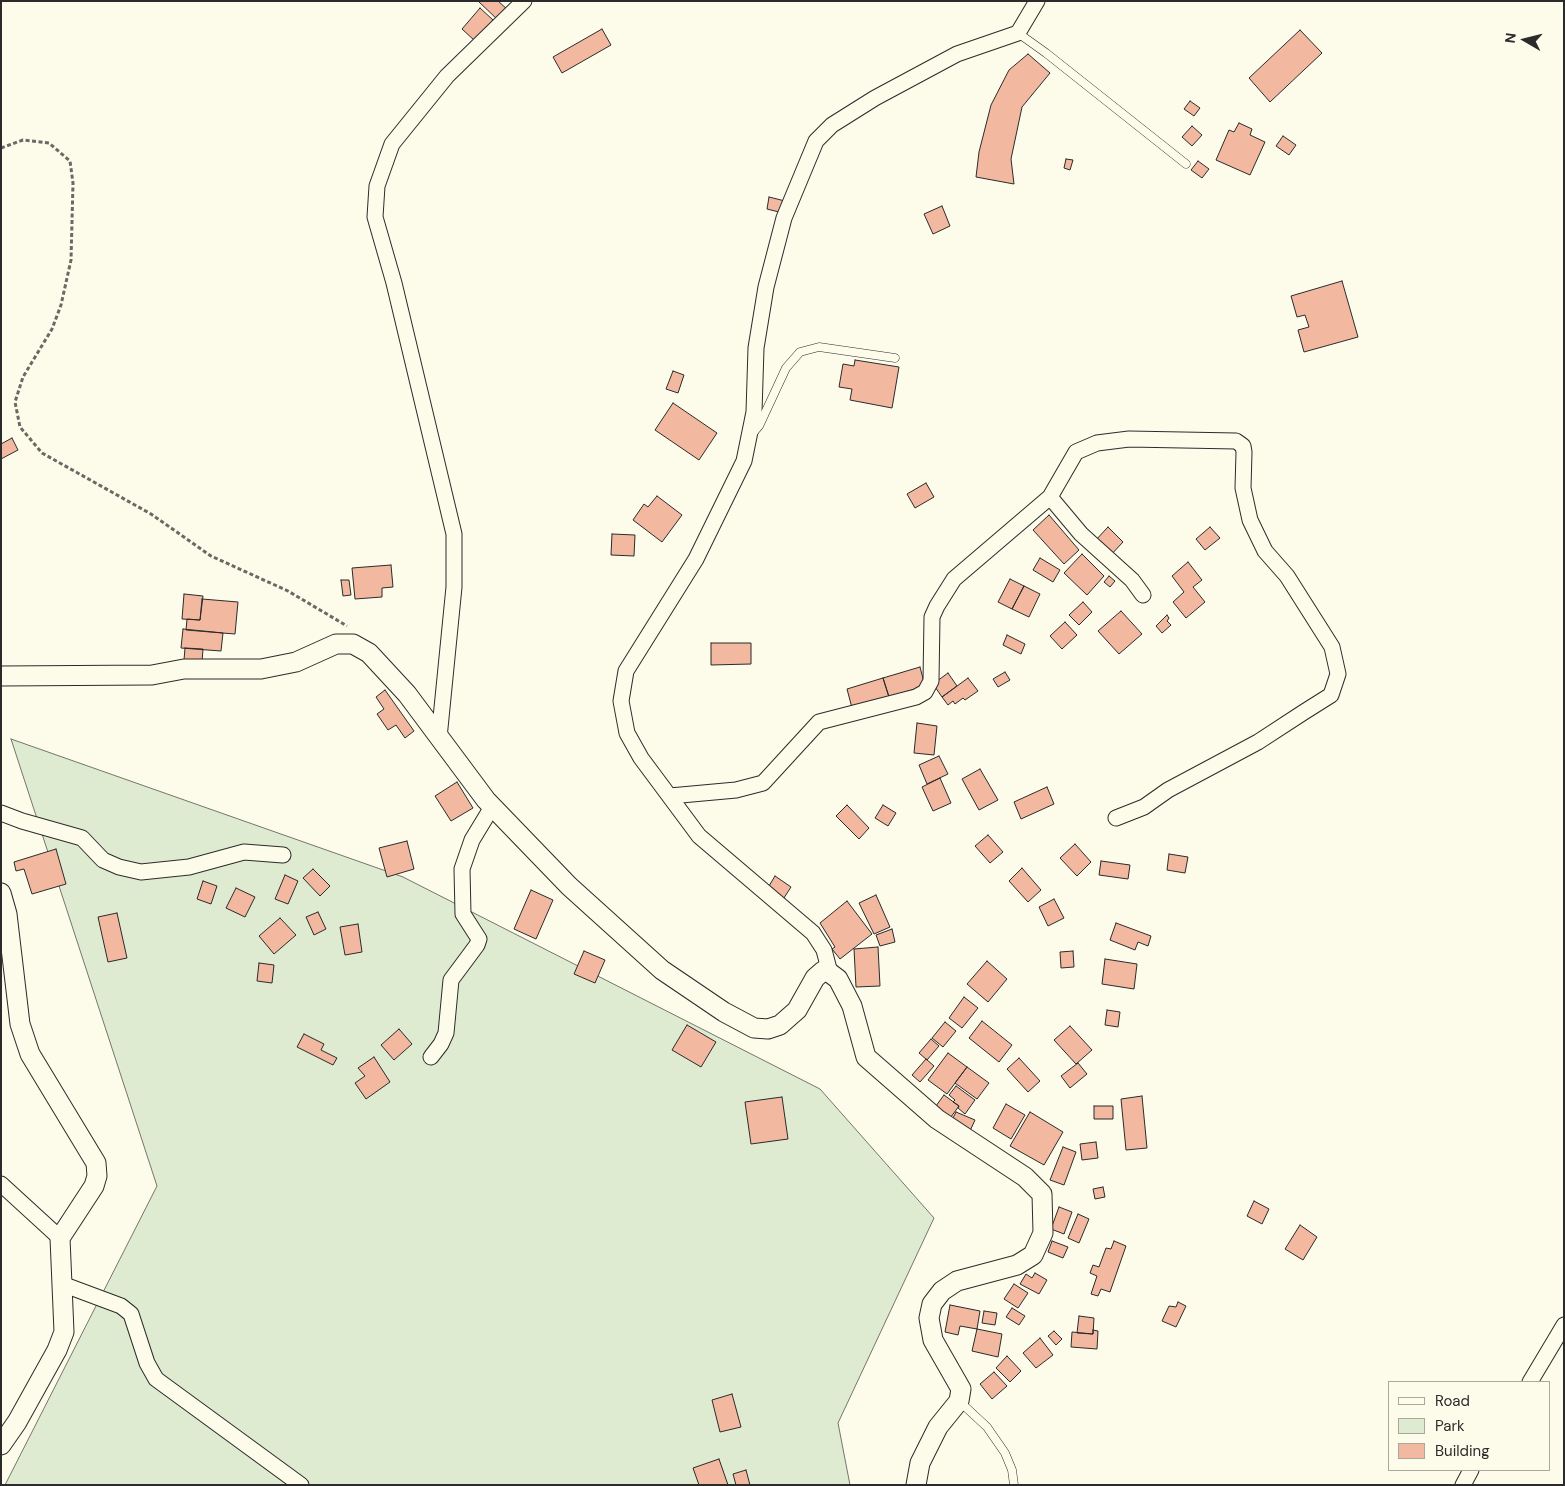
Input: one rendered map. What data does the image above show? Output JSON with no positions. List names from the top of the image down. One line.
{"legend":["Road","Park","Building"],"north":"left"}
